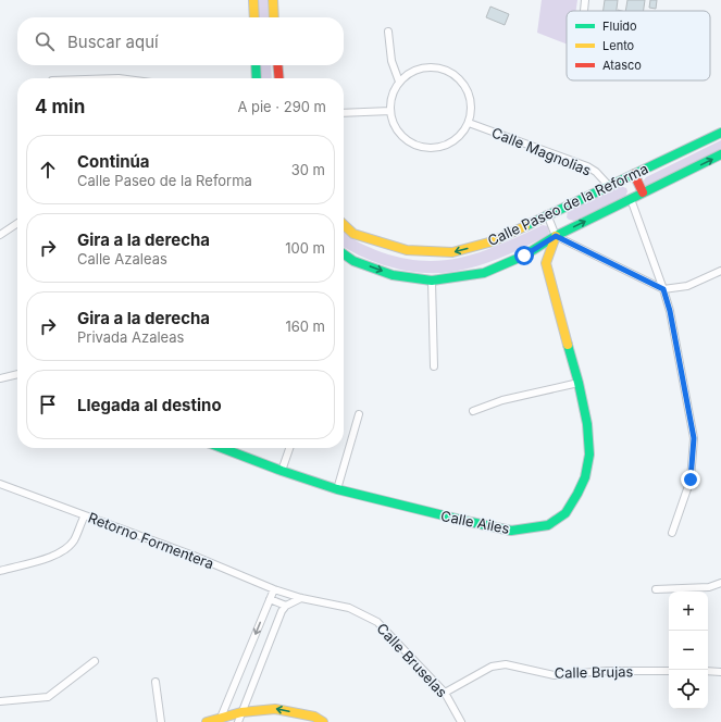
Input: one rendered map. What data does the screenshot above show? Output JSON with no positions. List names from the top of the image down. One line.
{"streets":{"main road":["Calle Paseo de la Reforma","Calle Ailes"],"street":["Calle Magnolias","Retorno Formentera","Calle Bruselas","Calle Brujas"]},"crossings":[["Calle Magnolias","Calle Paseo de la Reforma"],["Calle Paseo de la Reforma","Calle Ailes"],["Retorno Formentera","Calle Bruselas"],["Calle Bruselas","Calle Brujas"]],"legend":["Fluido","Lento","Atasco"],"page":{"search":"Buscar aquí","heading":["4 min","A pie · 290 m"],"list":[["Continúa","Calle Paseo de la Reforma","30 m"],["Gira a la derecha","Calle Azaleas","100 m"],["Gira a la derecha","Privada Azaleas","160 m"],"Llegada al destino"],"map_buttons":["+","−"]}}
